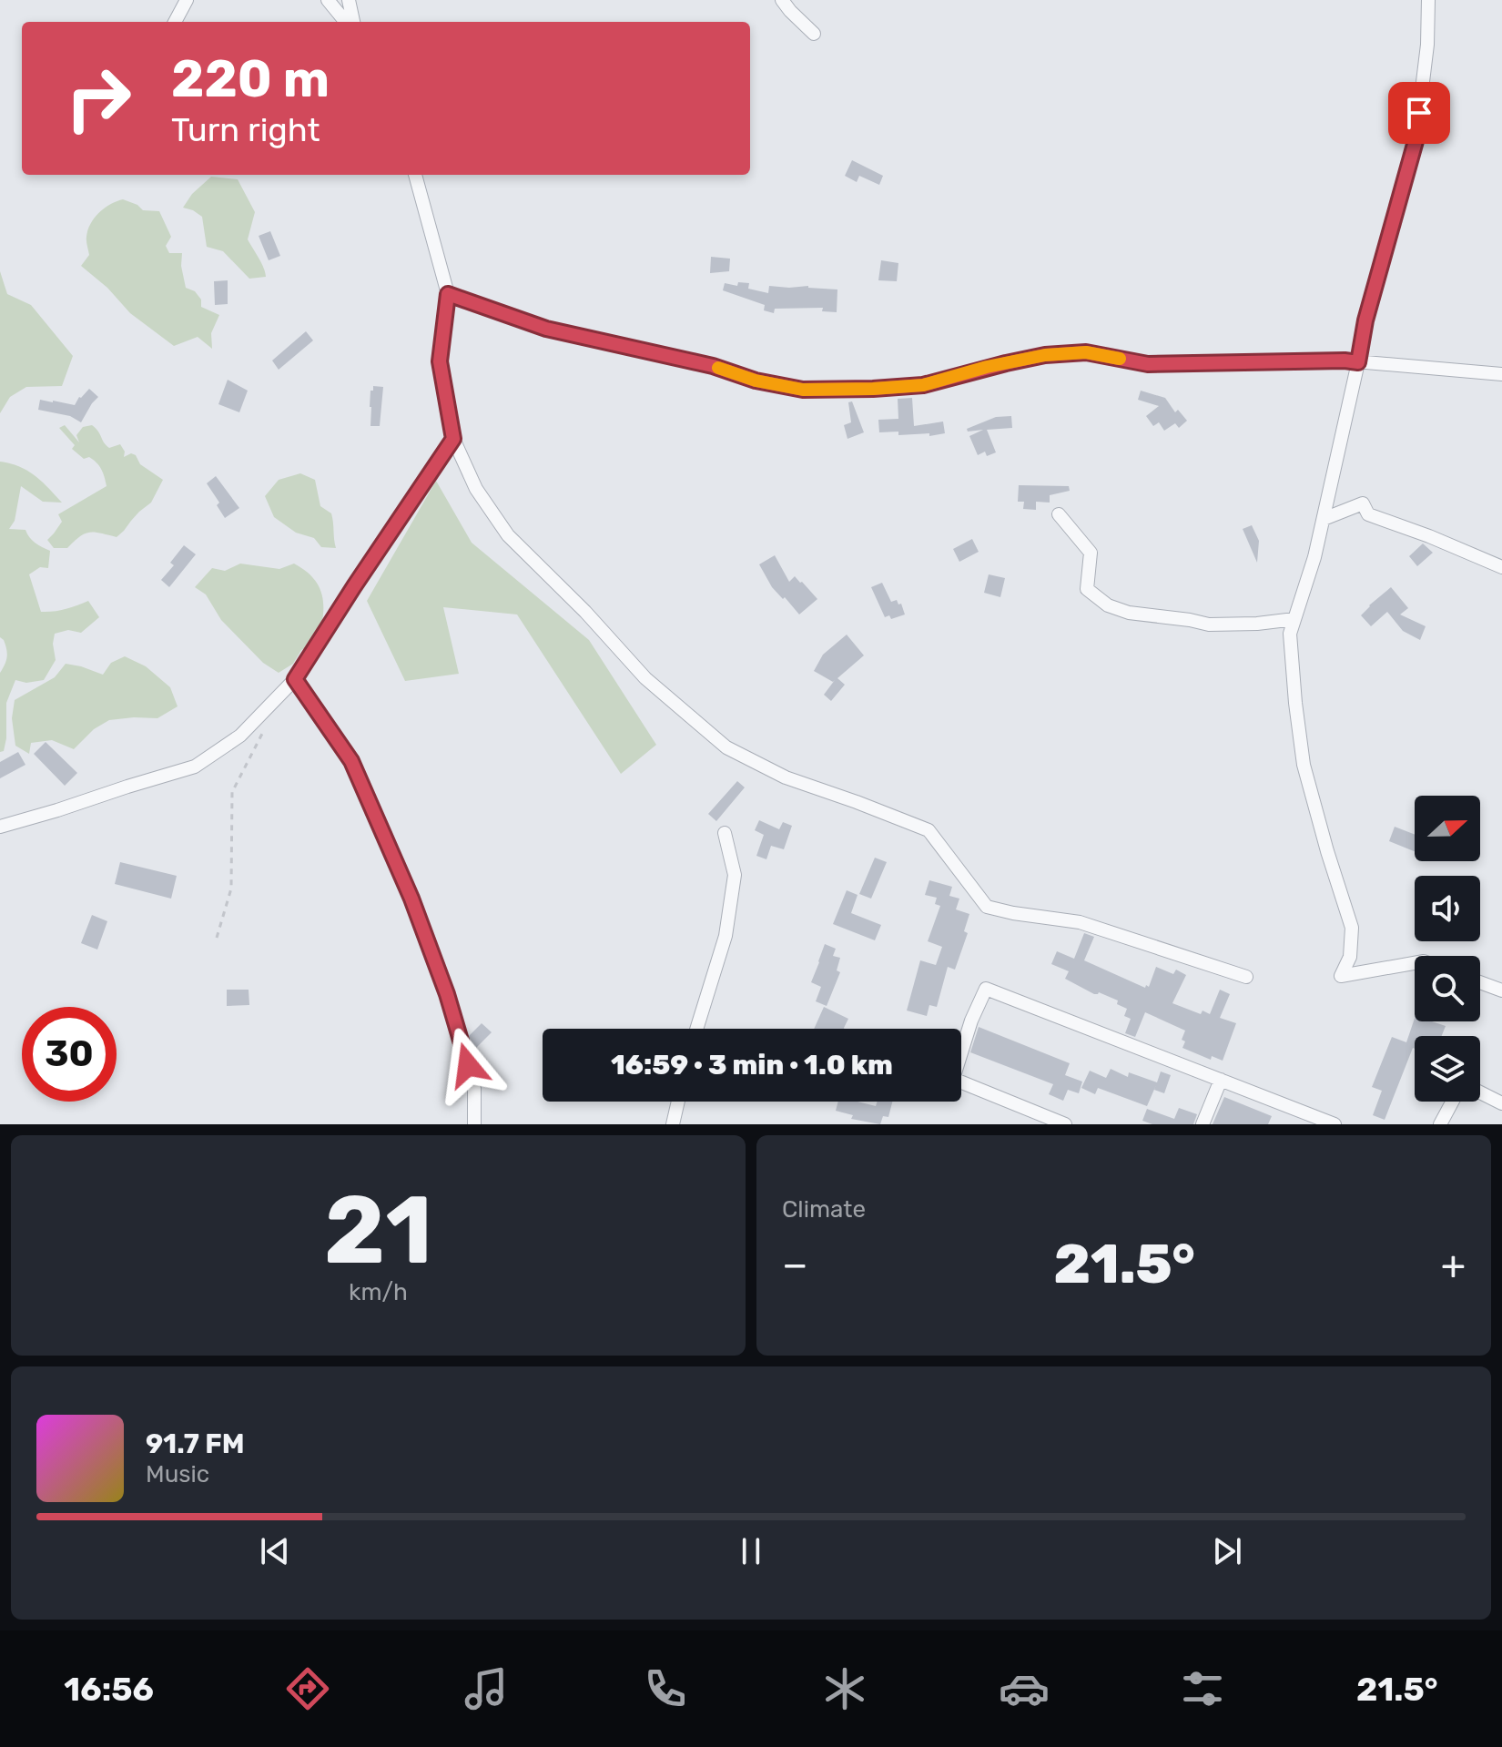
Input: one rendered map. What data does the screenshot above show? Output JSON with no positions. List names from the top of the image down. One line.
{"north":"right","page":{"turn":["220 m","Turn right"],"limit":"30","trip":"16:59 · 3 min · 1.0 km","tile":[["21","km/h"],"Climate"],"heat":["−","21.5°","+"],"song":["91.7 FM","Music"],"tabs":["16:56","21.5°"]}}
